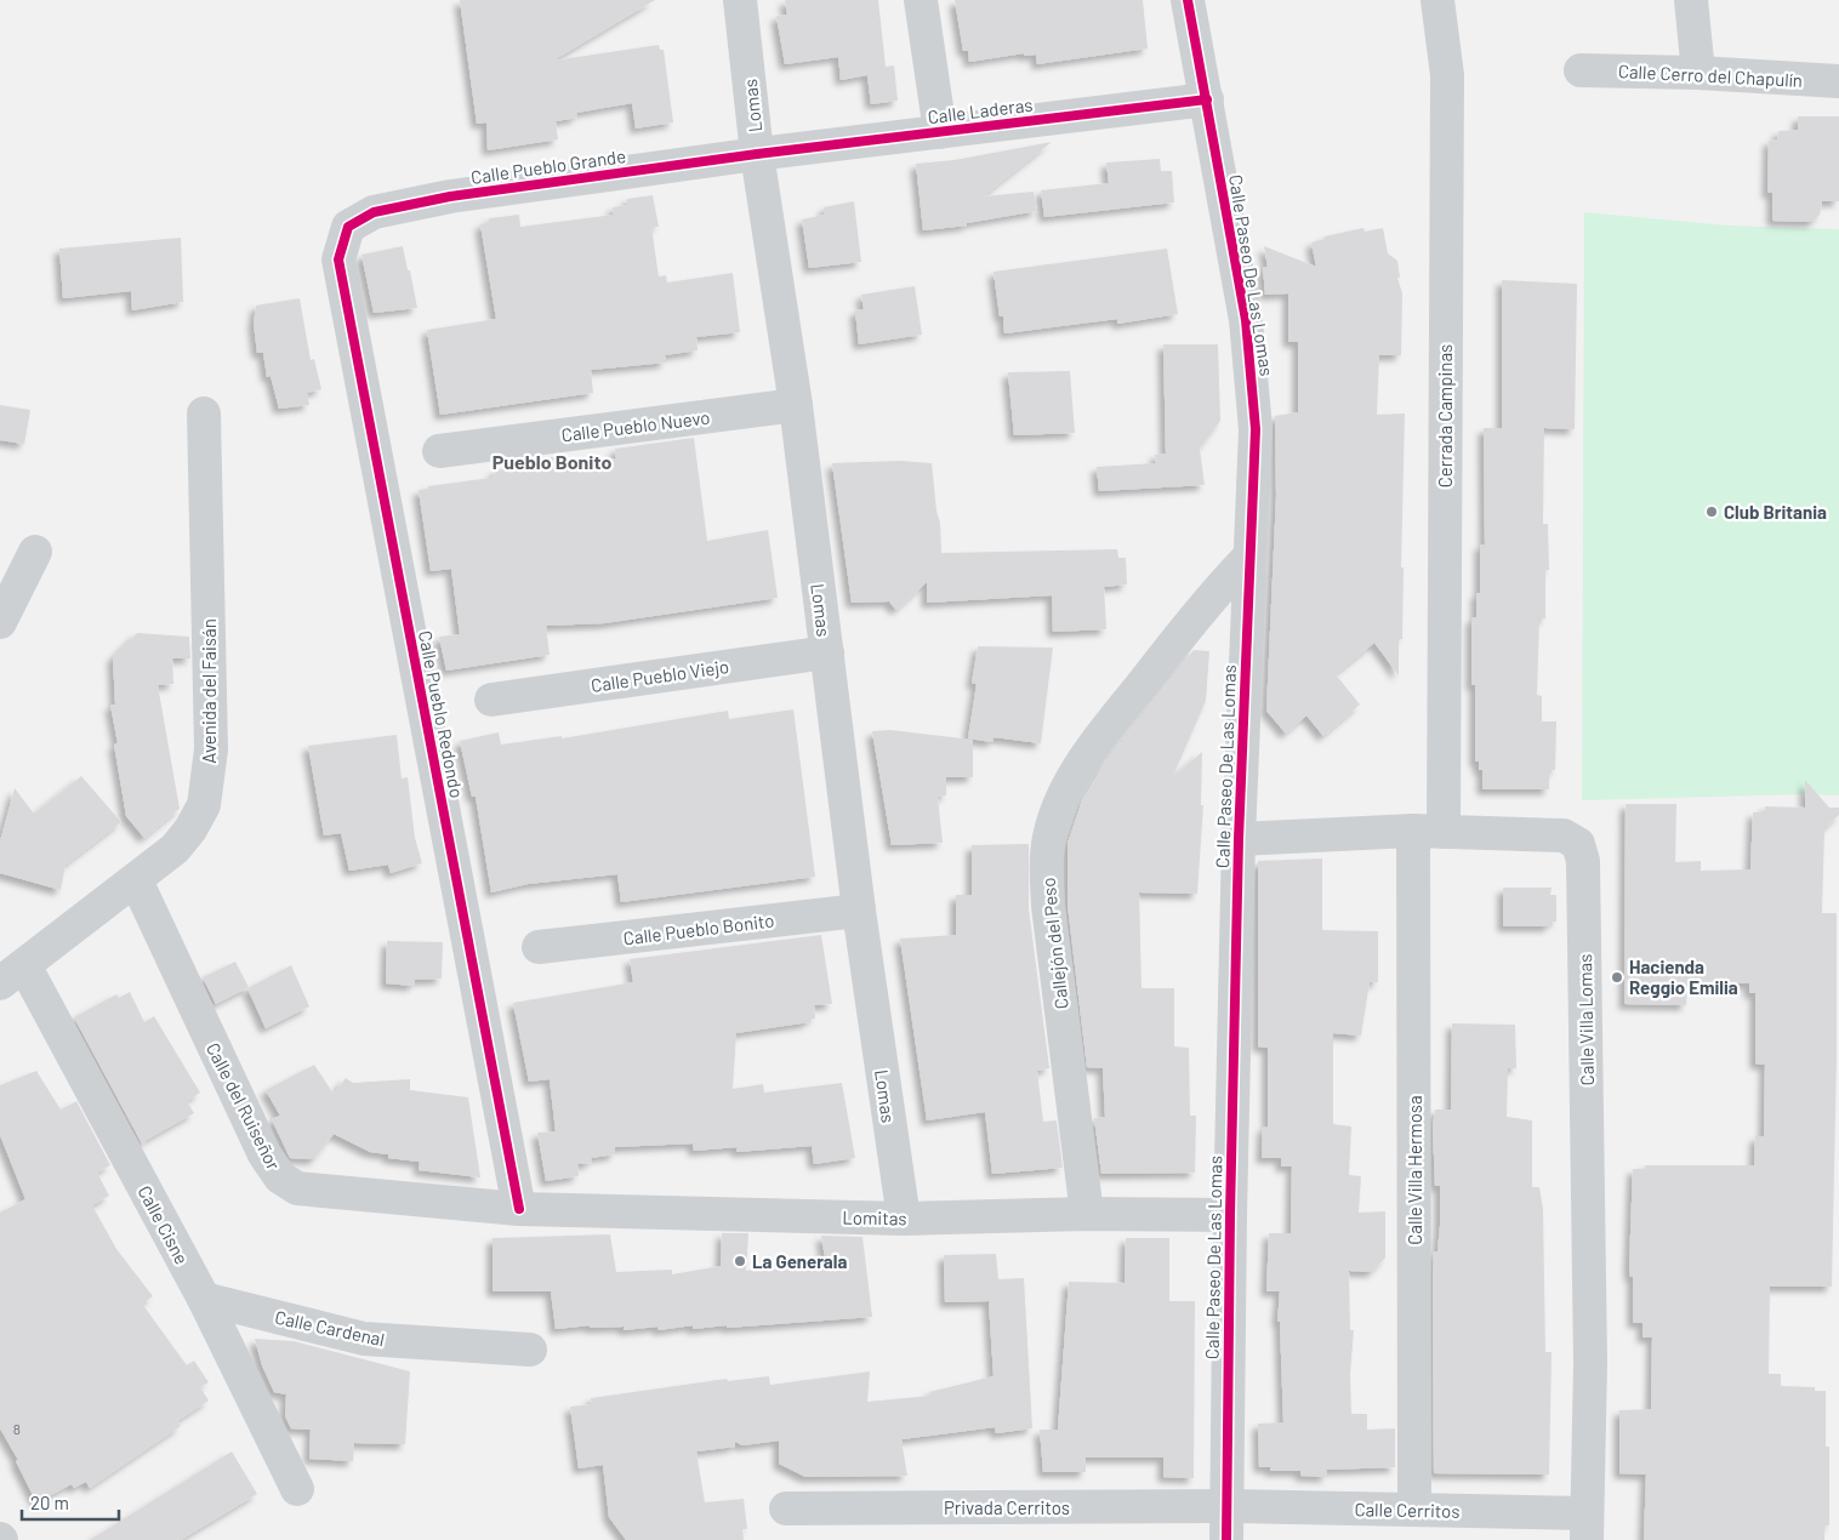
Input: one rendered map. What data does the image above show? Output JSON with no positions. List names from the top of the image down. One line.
{"streets":{"street":["Calle Cerro del Chapulín","Lomas","Calle Laderas","Calle Pueblo Grande","Calle Paseo De Las Lomas","Cerrada Campinas","Calle Pueblo Nuevo","Calle Pueblo Viejo","Avenida del Faisán","Calle Pueblo Redondo","Calle Pueblo Bonito","Callejón del Peso","Calle Villa Lomas","Calle del Ruiseñor","Calle Villa Hermosa","Lomitas","Calle Cisne","Calle Cardenal","Privada Cerritos","Calle Cerritos"]},"crossings":[["Lomas","Calle Laderas"],["Lomas","Calle Pueblo Grande"],["Lomas","Calle Pueblo Nuevo"],["Lomas","Calle Pueblo Viejo"],["Lomas","Calle Pueblo Bonito"],["Lomas","Lomitas"],["Calle Laderas","Calle Pueblo Grande"],["Calle Laderas","Calle Paseo De Las Lomas"],["Calle Pueblo Grande","Calle Pueblo Redondo"],["Calle Paseo De Las Lomas","Callejón del Peso"],["Calle Paseo De Las Lomas","Calle Villa Lomas"],["Calle Paseo De Las Lomas","Lomitas"],["Calle Paseo De Las Lomas","Privada Cerritos"],["Calle Paseo De Las Lomas","Calle Cerritos"],["Cerrada Campinas","Calle Villa Lomas"],["Cerrada Campinas","Calle Villa Hermosa"],["Avenida del Faisán","Calle del Ruiseñor"],["Avenida del Faisán","Calle Cisne"],["Calle Pueblo Redondo","Calle del Ruiseñor"],["Calle Pueblo Redondo","Lomitas"],["Callejón del Peso","Lomitas"],["Calle Villa Lomas","Calle Villa Hermosa"],["Calle Villa Lomas","Calle Cerritos"],["Calle del Ruiseñor","Lomitas"],["Calle Villa Hermosa","Calle Cerritos"],["Calle Cisne","Calle Cardenal"],["Privada Cerritos","Calle Cerritos"]],"districts":["Pueblo Bonito"],"places":["Club Britania","Hacienda Reggio Emilia","La Generala"],"house_numbers":["8"],"scale_bar":"20 m"}
